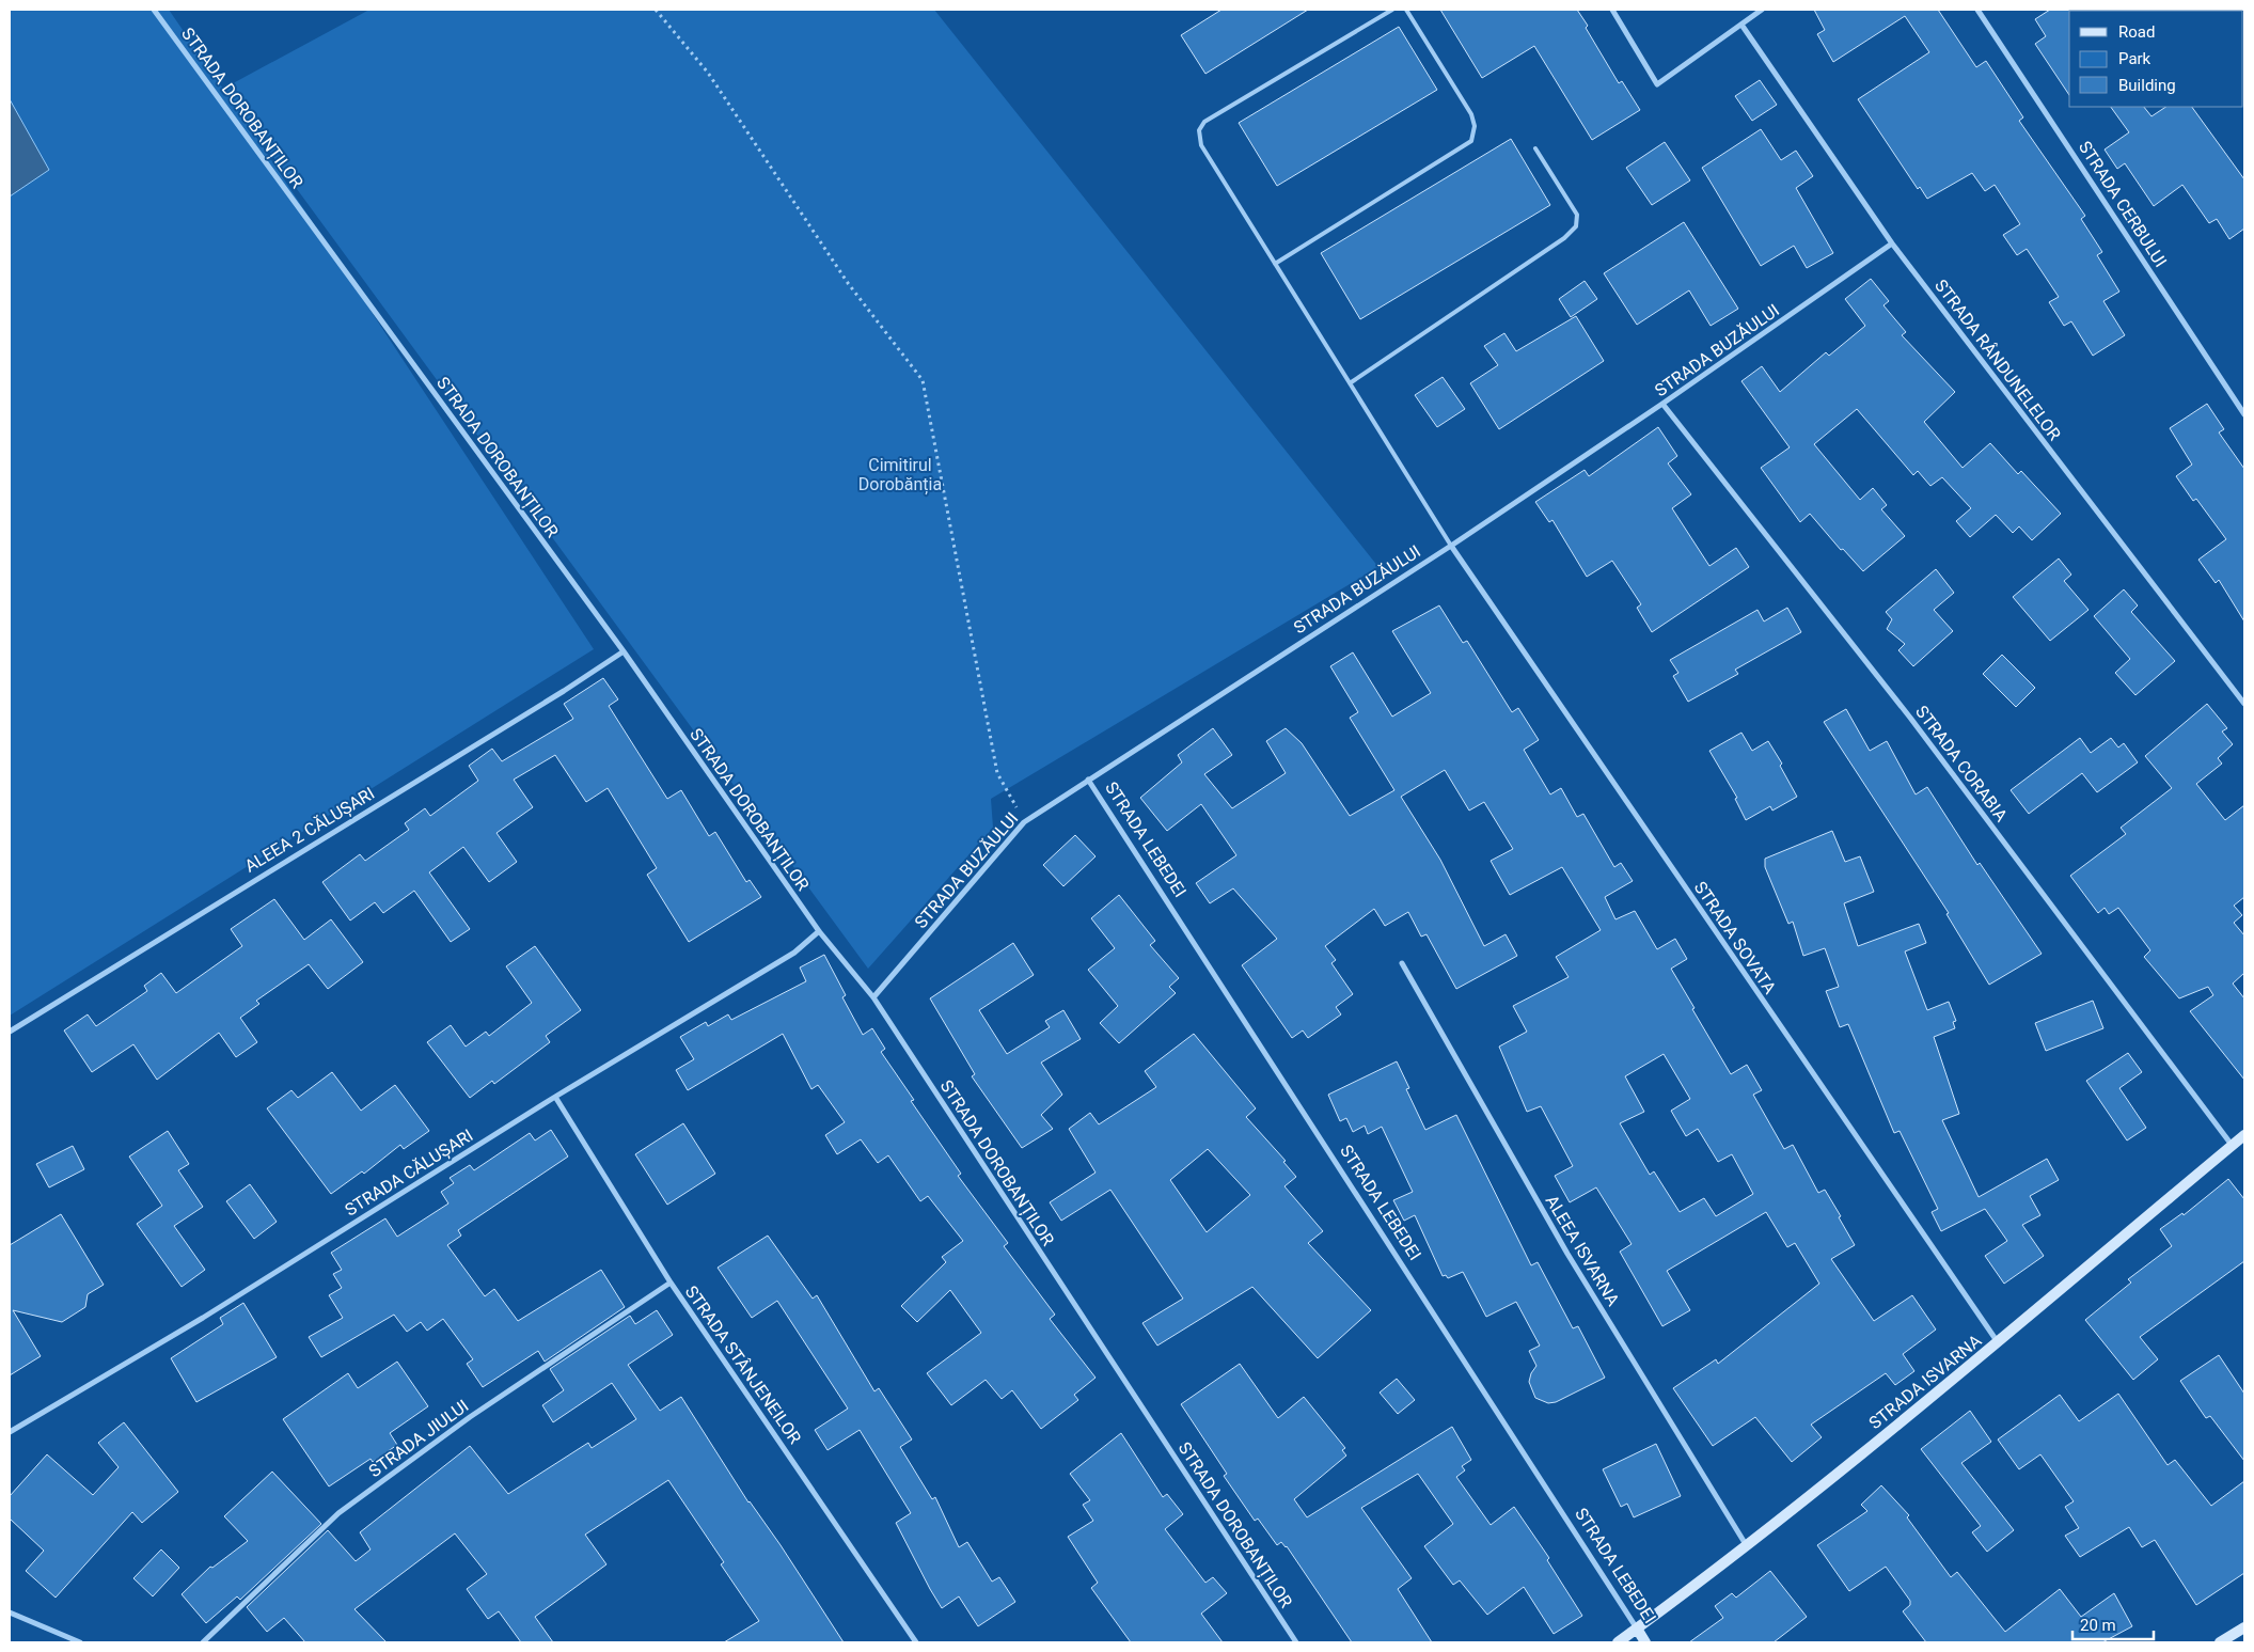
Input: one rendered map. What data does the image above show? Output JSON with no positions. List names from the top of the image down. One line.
{"streets":{"street":["STRADA DOROBANȚILOR","STRADA CERBULUI","STRADA BUZĂULUI","STRADA RÂNDUNELELOR","STRADA CORABIA","ALEEA 2 CĂLUȘARI","STRADA LEBEDEI","STRADA SOVATA","STRADA CĂLUȘARI","ALEEA ISVARNA","STRADA STÂNJENEILOR","STRADA ISVARNA","STRADA JIULUI"]},"crossings":[["STRADA DOROBANȚILOR","STRADA BUZĂULUI"],["STRADA DOROBANȚILOR","ALEEA 2 CĂLUȘARI"],["STRADA DOROBANȚILOR","STRADA CĂLUȘARI"],["STRADA BUZĂULUI","STRADA RÂNDUNELELOR"],["STRADA BUZĂULUI","STRADA CORABIA"],["STRADA BUZĂULUI","STRADA LEBEDEI"],["STRADA BUZĂULUI","STRADA SOVATA"],["STRADA CORABIA","STRADA ISVARNA"],["STRADA LEBEDEI","STRADA ISVARNA"],["STRADA SOVATA","STRADA ISVARNA"],["STRADA CĂLUȘARI","STRADA STÂNJENEILOR"],["ALEEA ISVARNA","STRADA ISVARNA"],["STRADA STÂNJENEILOR","STRADA JIULUI"]],"parks":["Cimitirul Dorobănția"],"legend":["Road","Park","Building"],"scale_bar":"20 m"}
